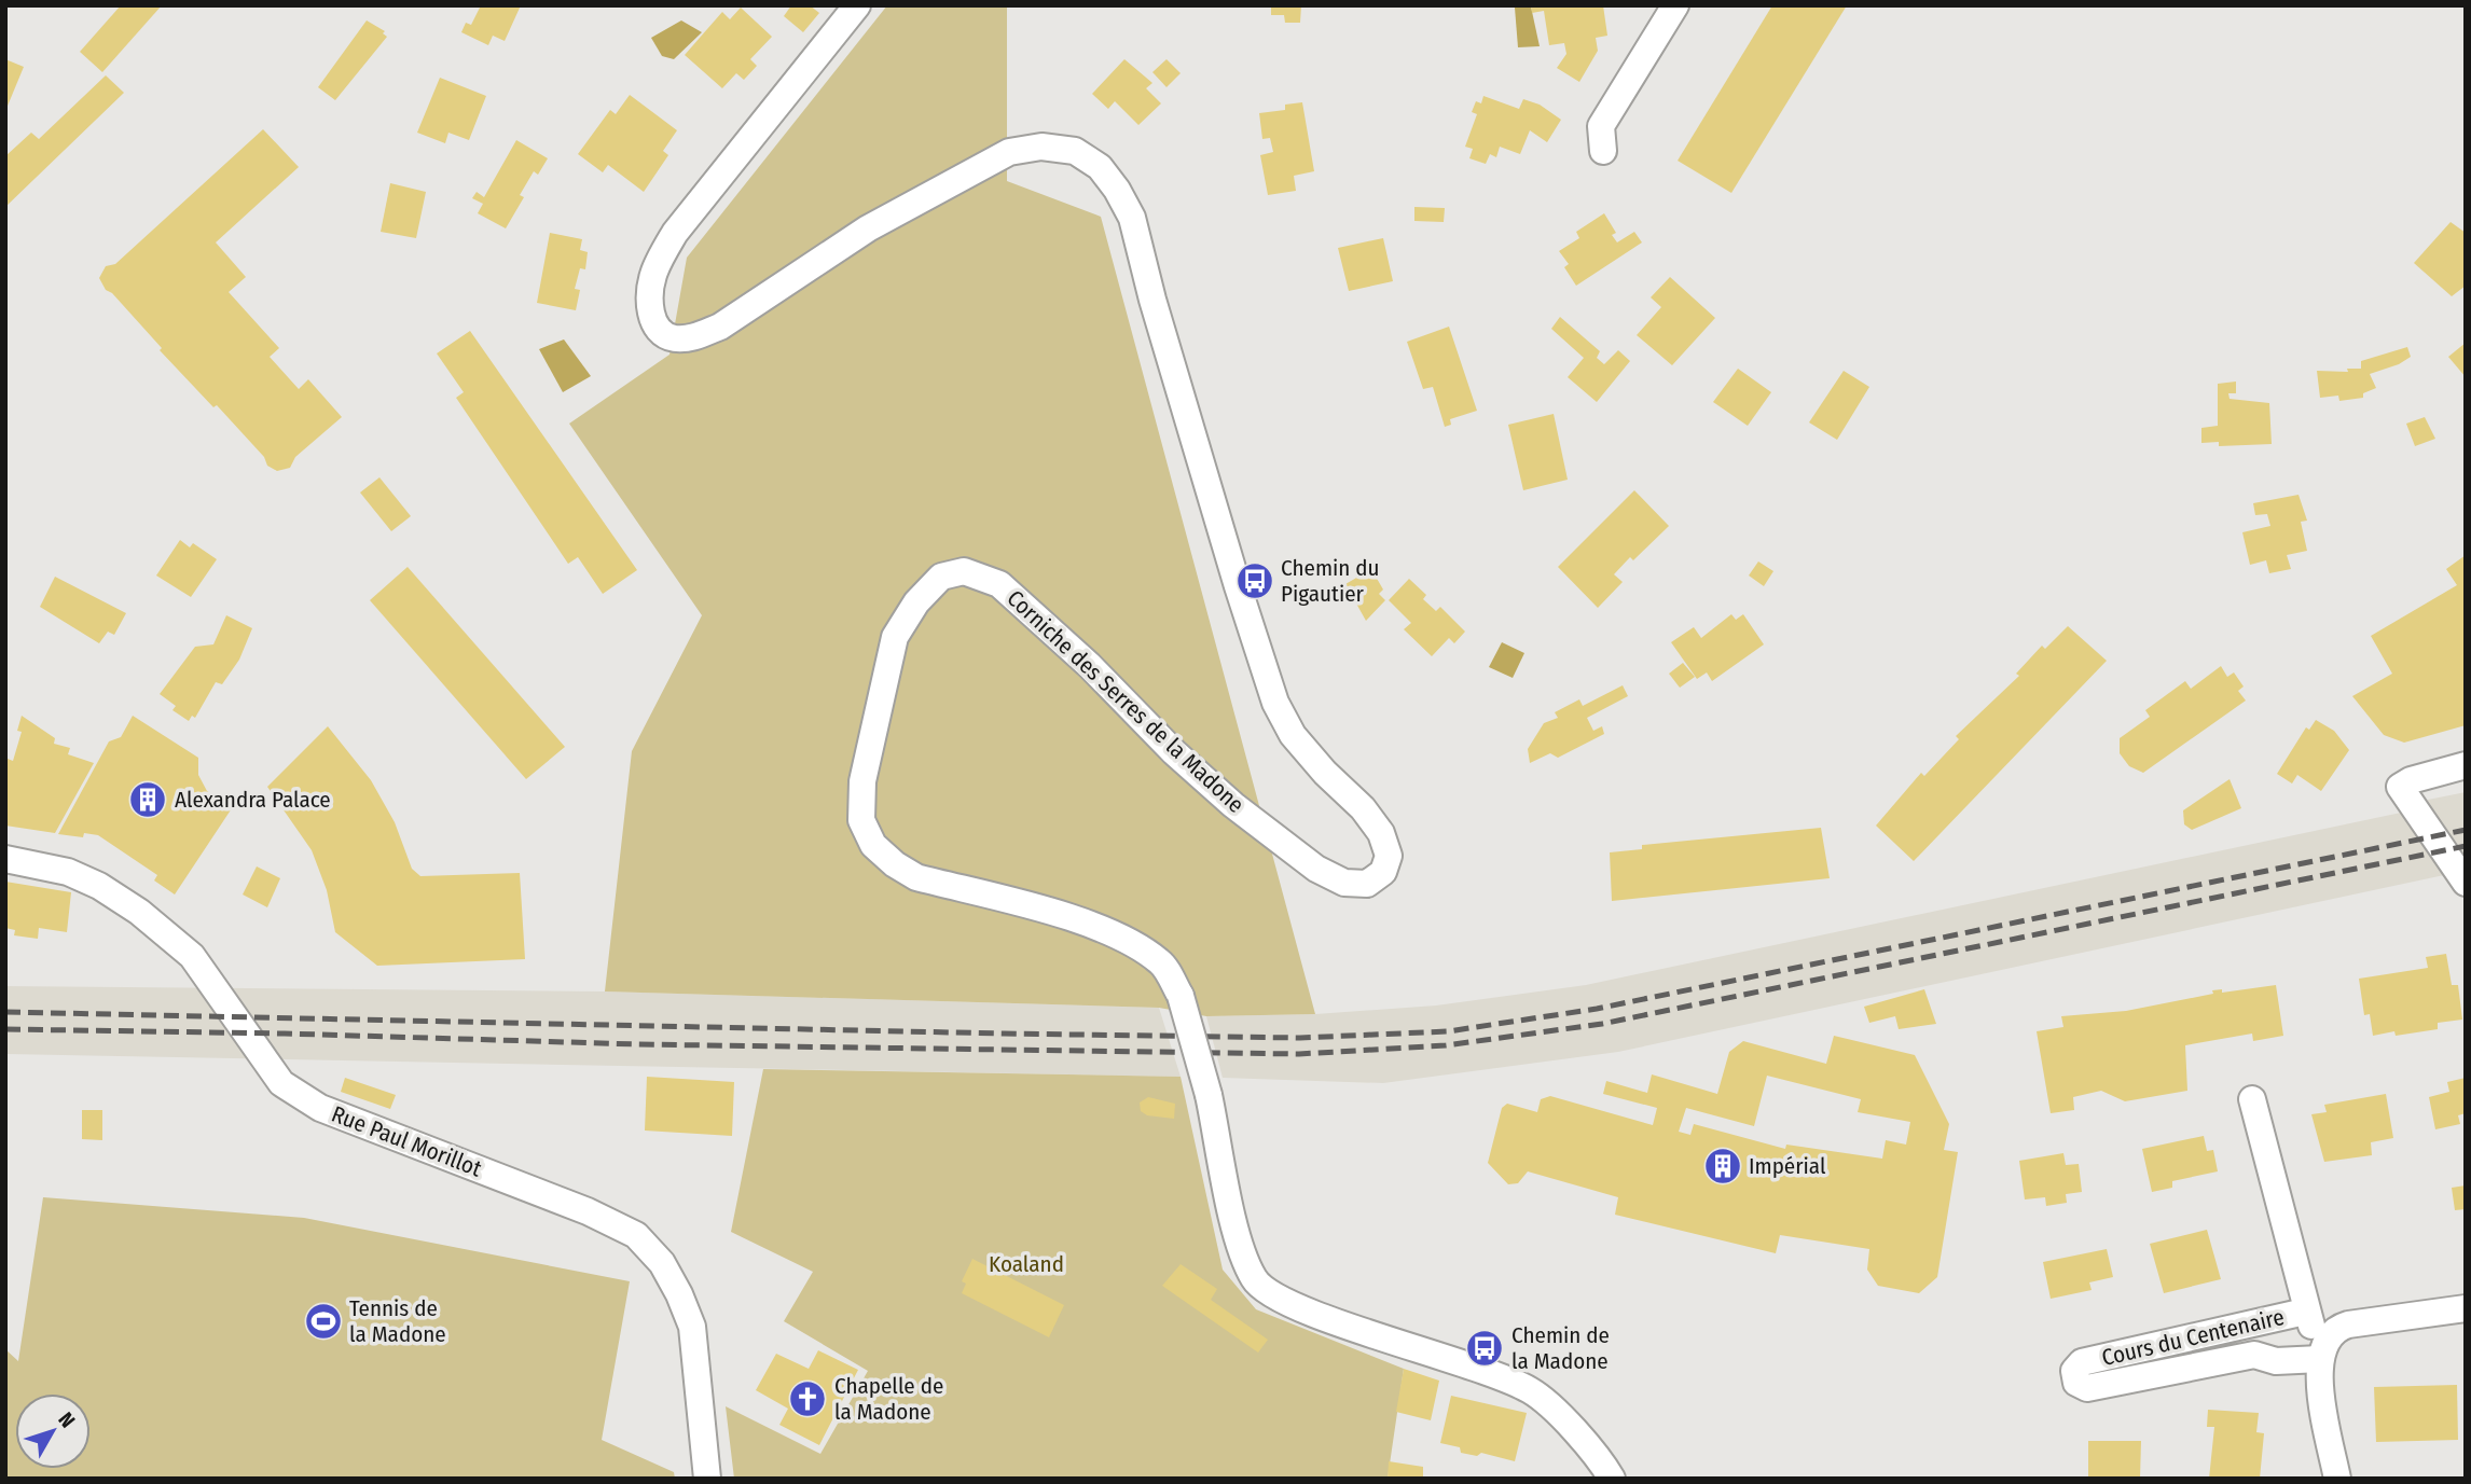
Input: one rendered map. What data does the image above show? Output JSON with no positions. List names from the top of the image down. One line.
{"streets":{"street":["Corniche des Serres de la Madone","Rue Paul Morillot","Cours du Centenaire"]},"parks":["Koaland"],"places":{"bus stop":["Chemin du Pigautier","Chemin de la Madone"],"building":["Alexandra Palace","Impérial"],"sports":["Tennis de la Madone"],"church":["Chapelle de la Madone"]},"north":"top right"}
